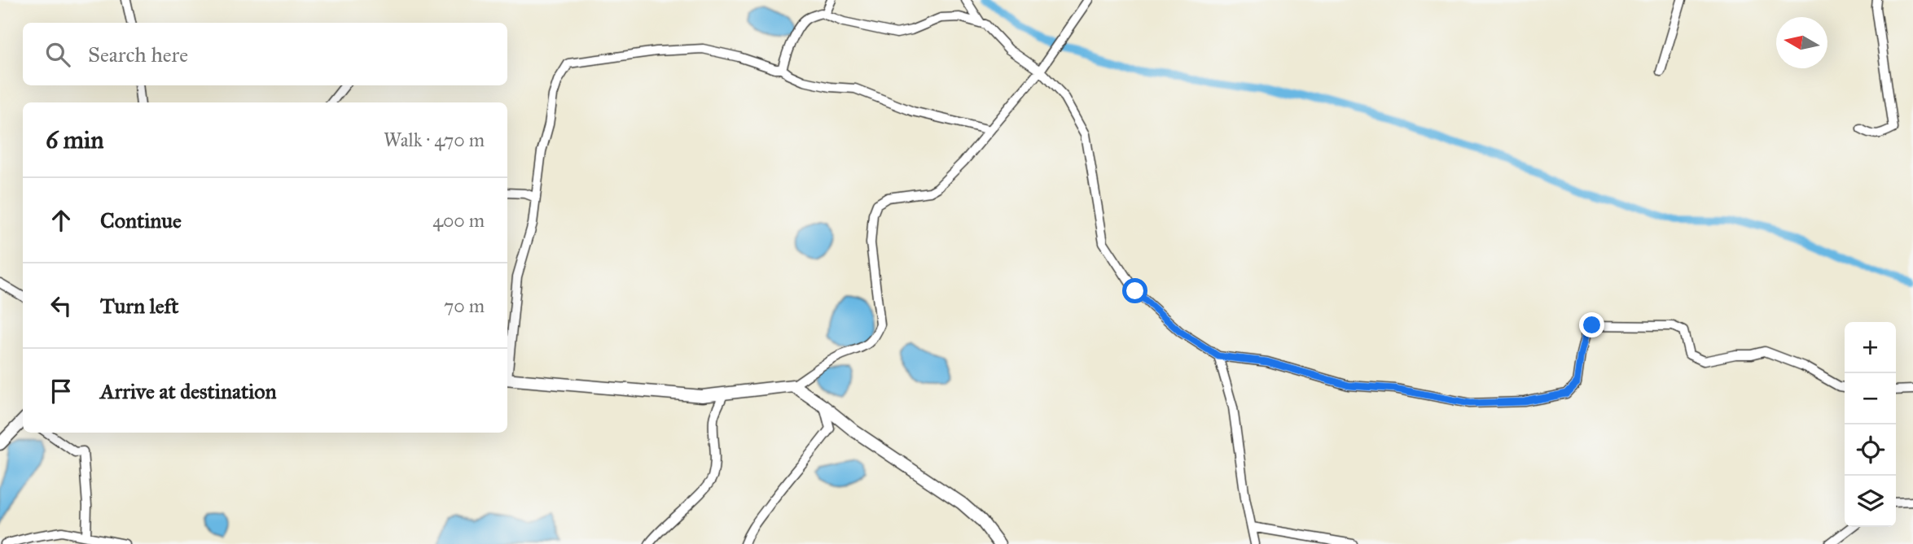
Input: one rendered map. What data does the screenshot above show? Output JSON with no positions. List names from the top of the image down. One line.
{"north":"left","page":{"search":"Search here","heading":["6 min","Walk · 470 m"],"list":[["Continue","400 m"],["Turn left","70 m"],"Arrive at destination"],"map_buttons":["+","−"]}}
